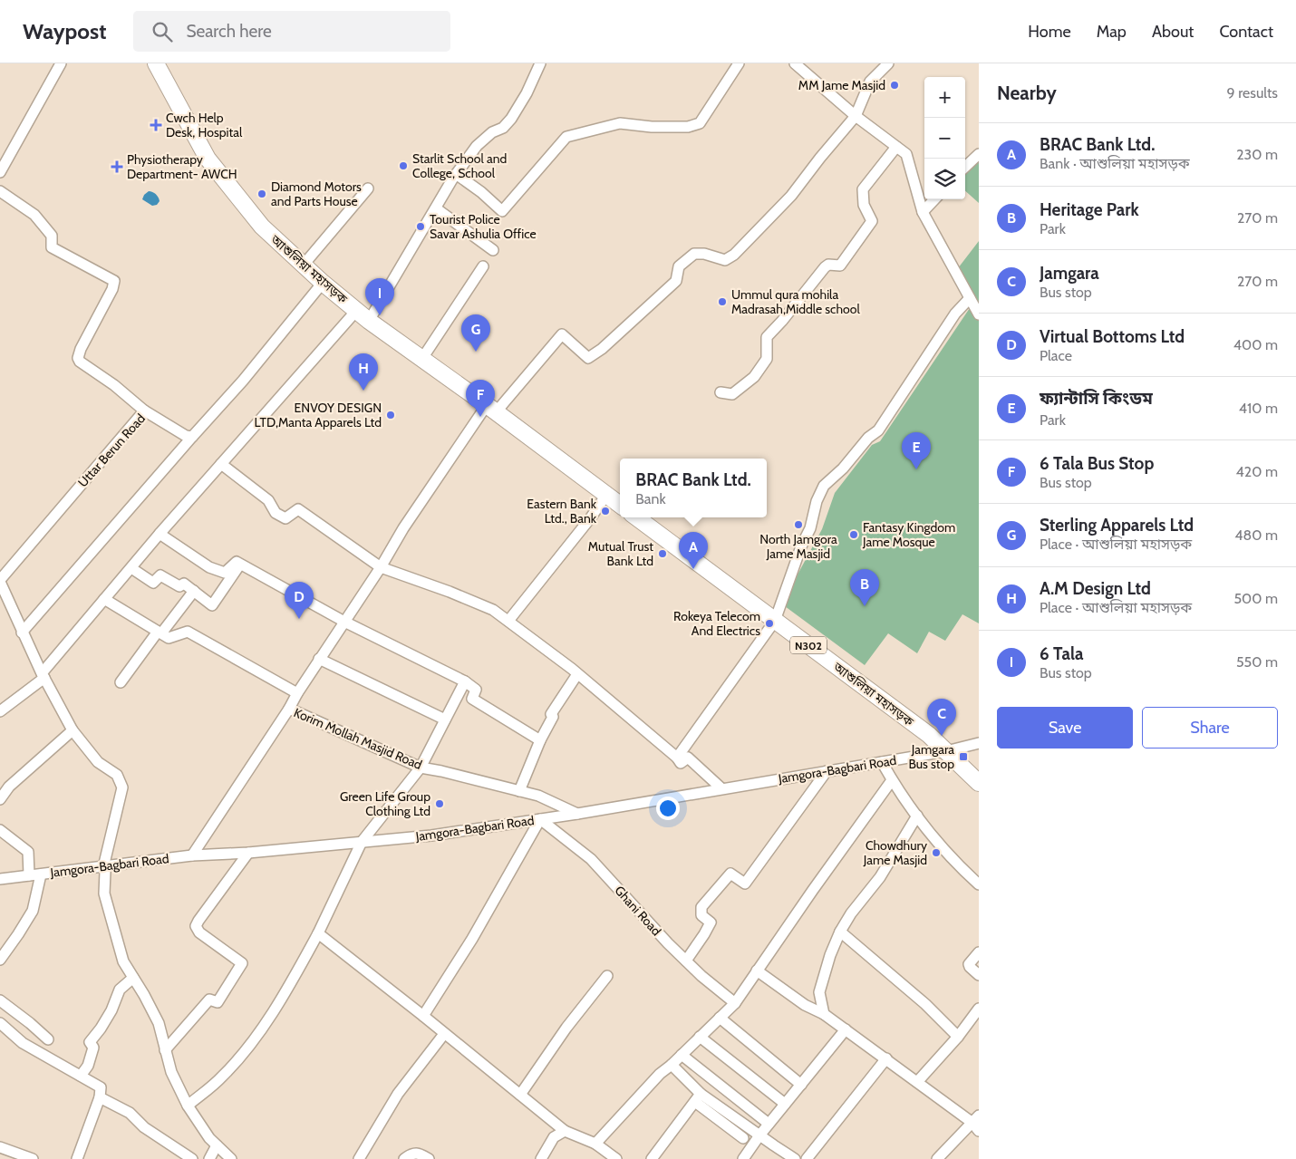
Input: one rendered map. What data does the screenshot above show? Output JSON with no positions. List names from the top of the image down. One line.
{"streets":{"highway":["আশুলিয়া মহাসড়ক","N302"],"street":["Uttar Berun Road","Korim Mollah Masjid Road","Jamgora-Bagbari Road","Ghani Road"]},"crossings":[["আশুলিয়া মহাসড়ক","Jamgora-Bagbari Road"],["Korim Mollah Masjid Road","Jamgora-Bagbari Road"],["Jamgora-Bagbari Road","Ghani Road"]],"places":{"other":["MM Jame Masjid","Starlit School and College, School","Diamond Motors and Parts House","Tourist Police Savar Ashulia Office","Ummul qura mohila Madrasah,Middle school","ENVOY DESIGN LTD,Manta Apparels Ltd","Eastern Bank Ltd., Bank","North Jamgora Jame Masjid","Fantasy Kingdom Jame Mosque","Mutual Trust Bank Ltd","Rokeya Telecom And Electrics","Green Life Group Clothing Ltd","Chowdhury Jame Masjid"],"health":["Cwch Help Desk, Hospital","Physiotherapy Department- AWCH"],"transit":["Jamgara Bus stop"]},"page":{"header":"Waypost","search":"Search here","nav":["Home","Map","About","Contact"],"heading":["Nearby","9 results"],"map_buttons":["+","−"],"list":[{"mark":"A","name":"BRAC Bank Ltd.","note":"Bank · আশুলিয়া মহাসড়ক","value":"230 m"},{"mark":"B","name":"Heritage Park","note":"Park","value":"270 m"},{"mark":"C","name":"Jamgara","note":"Bus stop","value":"270 m"},{"mark":"D","name":"Virtual Bottoms Ltd","note":"Place","value":"400 m"},{"mark":"E","name":"ফ্যান্টাসি কিংডম","note":"Park","value":"410 m"},{"mark":"F","name":"6 Tala Bus Stop","note":"Bus stop","value":"420 m"},{"mark":"G","name":"Sterling Apparels Ltd","note":"Place · আশুলিয়া মহাসড়ক","value":"480 m"},{"mark":"H","name":"A.M Design Ltd","note":"Place · আশুলিয়া মহাসড়ক","value":"500 m"},{"mark":"I","name":"6 Tala","note":"Bus stop","value":"550 m"}],"pins":["I","G","H","F","E","A","B","D","C"],"popup":["BRAC Bank Ltd.","Bank"],"buttons":["Save","Share"]}}
